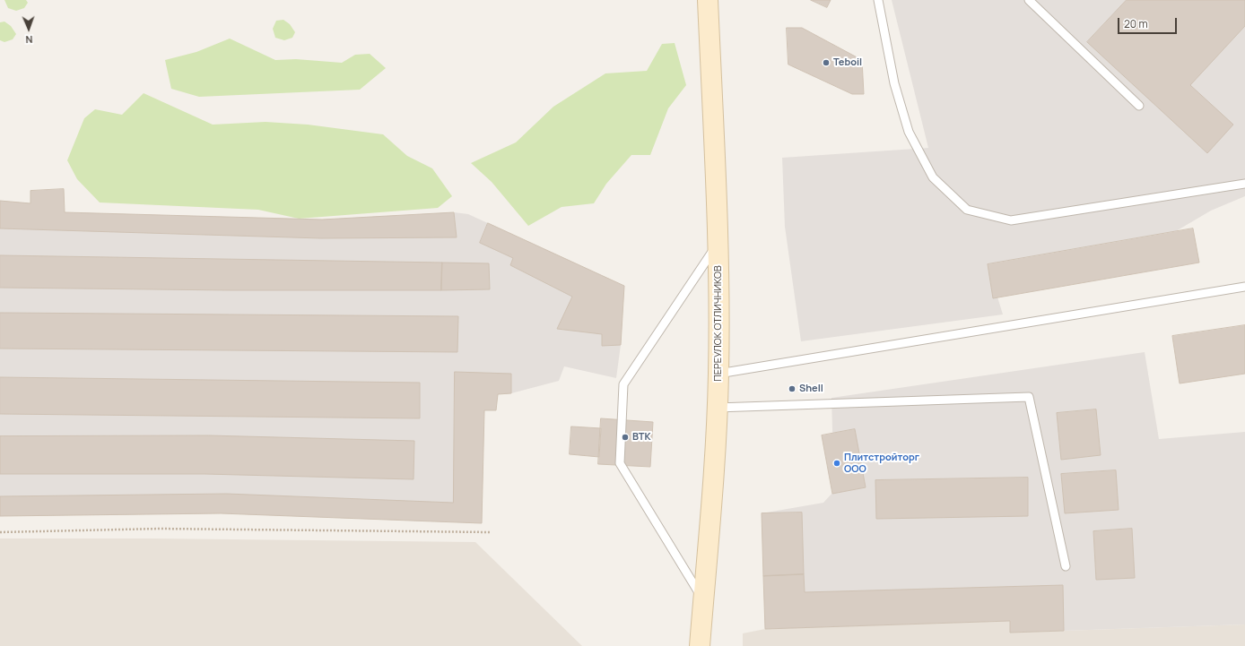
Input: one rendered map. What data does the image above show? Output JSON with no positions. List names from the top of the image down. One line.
{"streets":{"main road":["ПЕРЕУЛОК ОТЛИЧНИКОВ"]},"places":["Teboil","Shell","ВТК","Плитстройторг ООО"],"scale_bar":"20 m","north":"bottom"}
